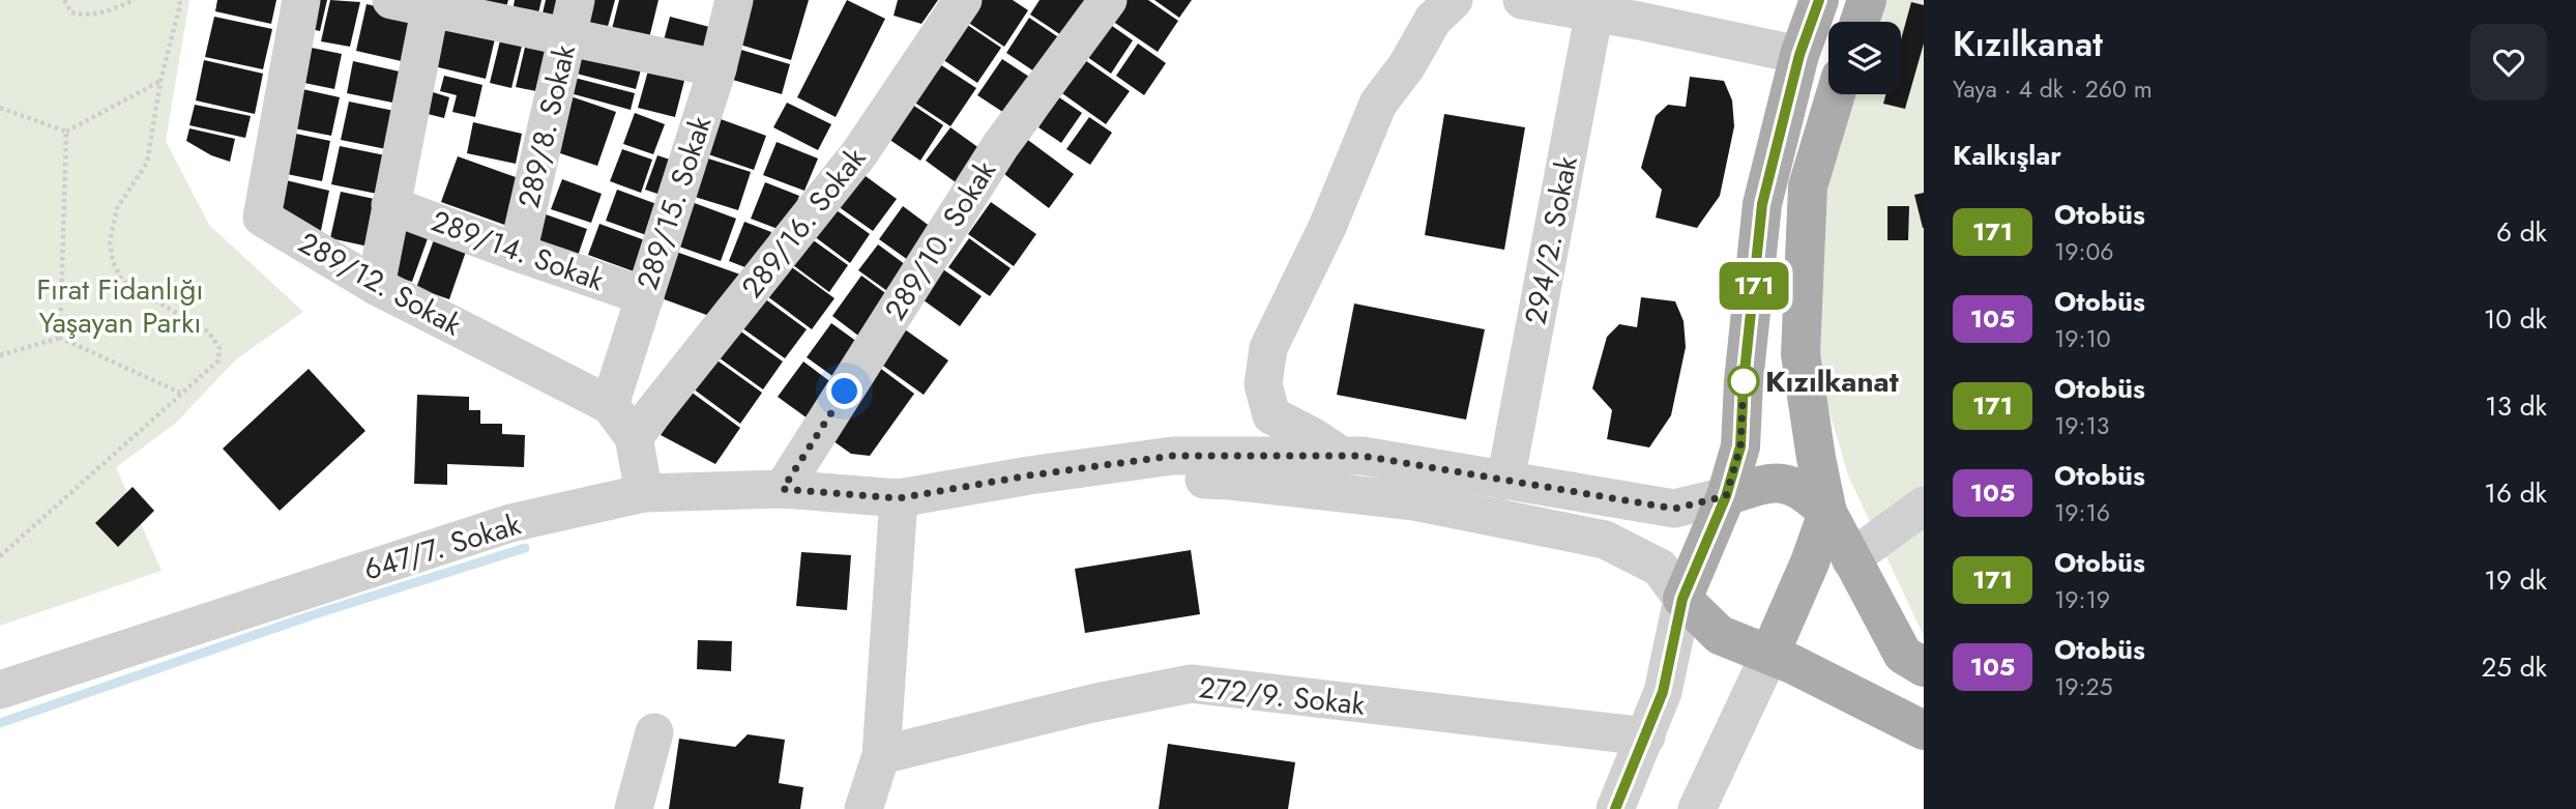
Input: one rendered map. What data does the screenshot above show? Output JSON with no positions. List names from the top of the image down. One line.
{"streets":{"street":["289/8. Sokak","289/15. Sokak","289/16. Sokak","289/10. Sokak","294/2. Sokak","289/14. Sokak","289/12. Sokak","647/7. Sokak","272/9. Sokak"]},"crossings":[["289/8. Sokak","289/14. Sokak"],["289/15. Sokak","289/14. Sokak"],["289/15. Sokak","289/12. Sokak"],["289/16. Sokak","289/12. Sokak"],["289/10. Sokak","647/7. Sokak"],["289/14. Sokak","289/12. Sokak"],["289/12. Sokak","647/7. Sokak"]],"parks":["Fırat Fidanlığı Yaşayan Parkı"],"places":["Kızılkanat"],"lines":["bus line 171"],"page":{"on_map":"171","heading":[["Kızılkanat","Yaya · 4 dk · 260 m"],"Kalkışlar"],"list":[{"mark":"171","name":"Otobüs","note":"19:06","value":"6 dk"},{"mark":"105","name":"Otobüs","note":"19:10","value":"10 dk"},{"mark":"171","name":"Otobüs","note":"19:13","value":"13 dk"},{"mark":"105","name":"Otobüs","note":"19:16","value":"16 dk"},{"mark":"171","name":"Otobüs","note":"19:19","value":"19 dk"},{"mark":"105","name":"Otobüs","note":"19:25","value":"25 dk"}]}}
